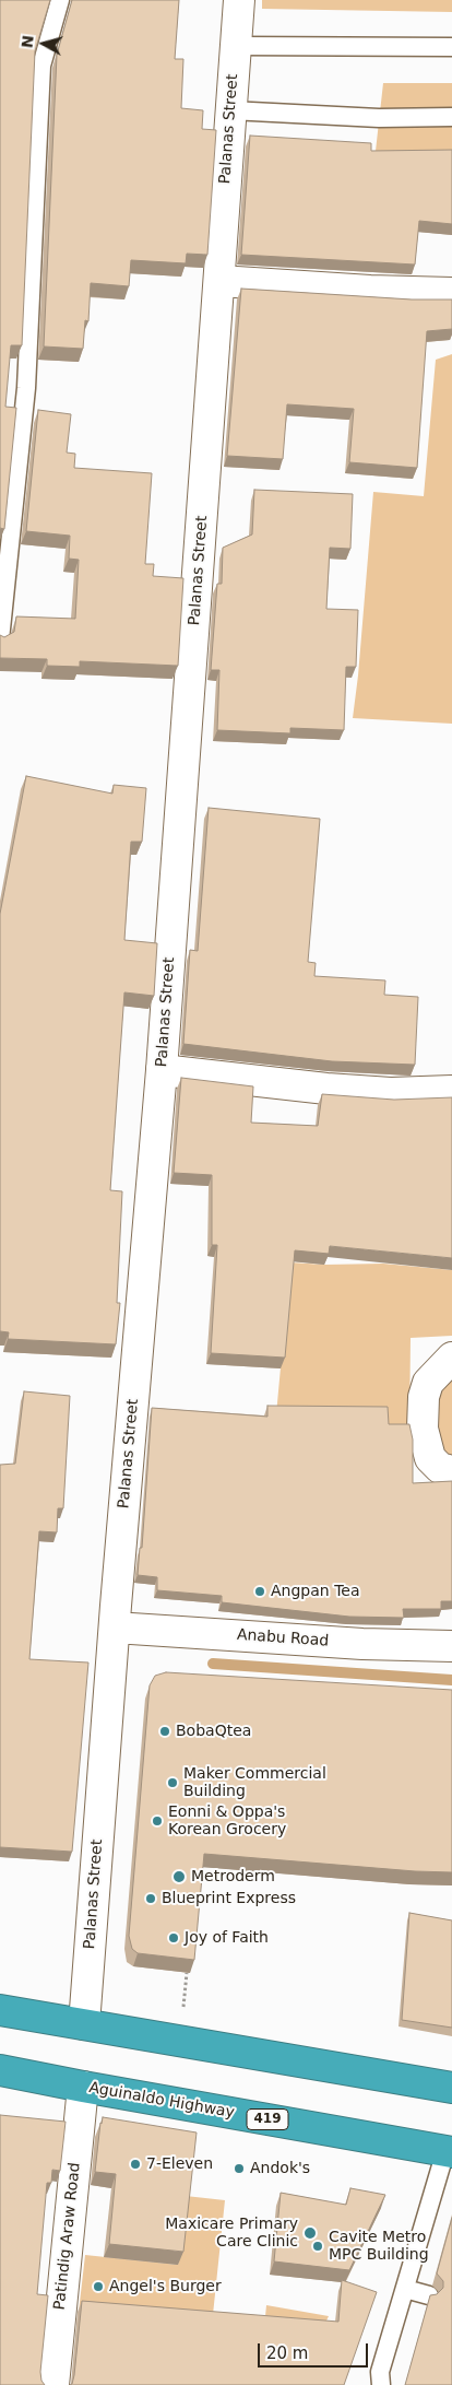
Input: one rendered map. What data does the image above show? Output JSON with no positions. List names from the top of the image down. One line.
{"streets":{"highway":["Aguinaldo Highway","419"],"main road":["Palanas Street","Anabu Road","Patindig Araw Road"]},"crossings":[["Palanas Street","Anabu Road"],["Aguinaldo Highway","Patindig Araw Road"]],"places":["Angpan Tea","BobaQtea","Maker Commercial Building","Eonni & Oppa's Korean Grocery","Metroderm","Blueprint Express","Joy of Faith","7-Eleven","Andok's","Maxicare Primary Care Clinic","Cavite Metro MPC Building","Angel's Burger"],"scale_bar":"20 m","north":"left"}
